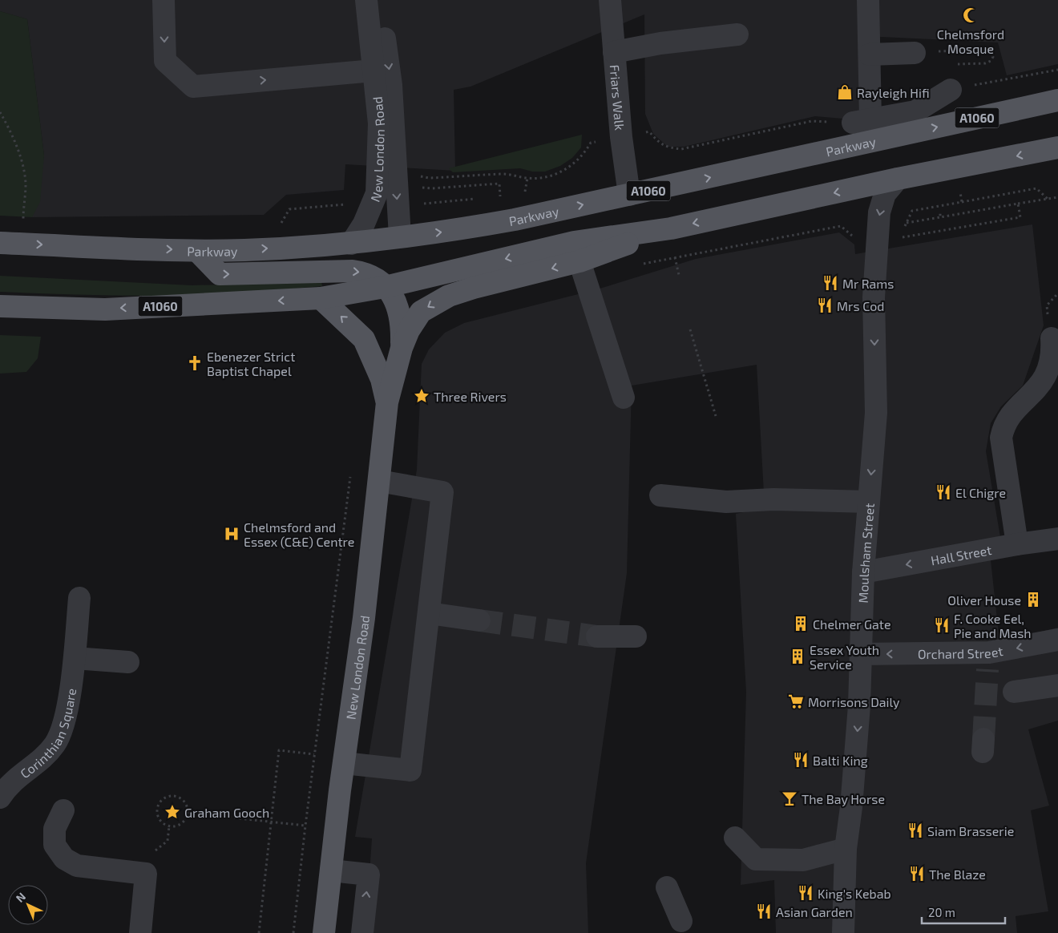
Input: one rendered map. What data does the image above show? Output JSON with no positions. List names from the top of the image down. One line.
{"streets":{"main road":["A1060","Parkway","New London Road"],"street":["Friars Walk","Moulsham Street","Hall Street","Orchard Street","Corinthian Square"]},"crossings":[["Friars Walk","Parkway"],["A1060","New London Road"],["A1060","Moulsham Street"],["Parkway","New London Road"],["Moulsham Street","Hall Street"],["Moulsham Street","Orchard Street"]],"one_way":["Orchard Street"],"places":{"mosque":["Chelmsford Mosque"],"shop":["Rayleigh Hifi"],"restaurant":["Mr Rams","Mrs Cod","El Chigre","F. Cooke Eel, Pie and Mash","Balti King","Siam Brasserie","The Blaze","King's Kebab","Asian Garden"],"church":["Ebenezer Strict Baptist Chapel"],"place":["Three Rivers","Graham Gooch"],"hospital":["Chelmsford and Essex (C&E) Centre"],"building":["Oliver House","Chelmer Gate","Essex Youth Service"],"supermarket":["Morrisons Daily"],"bar":["The Bay Horse"]},"scale_bar":"20 m","north":"top left"}
